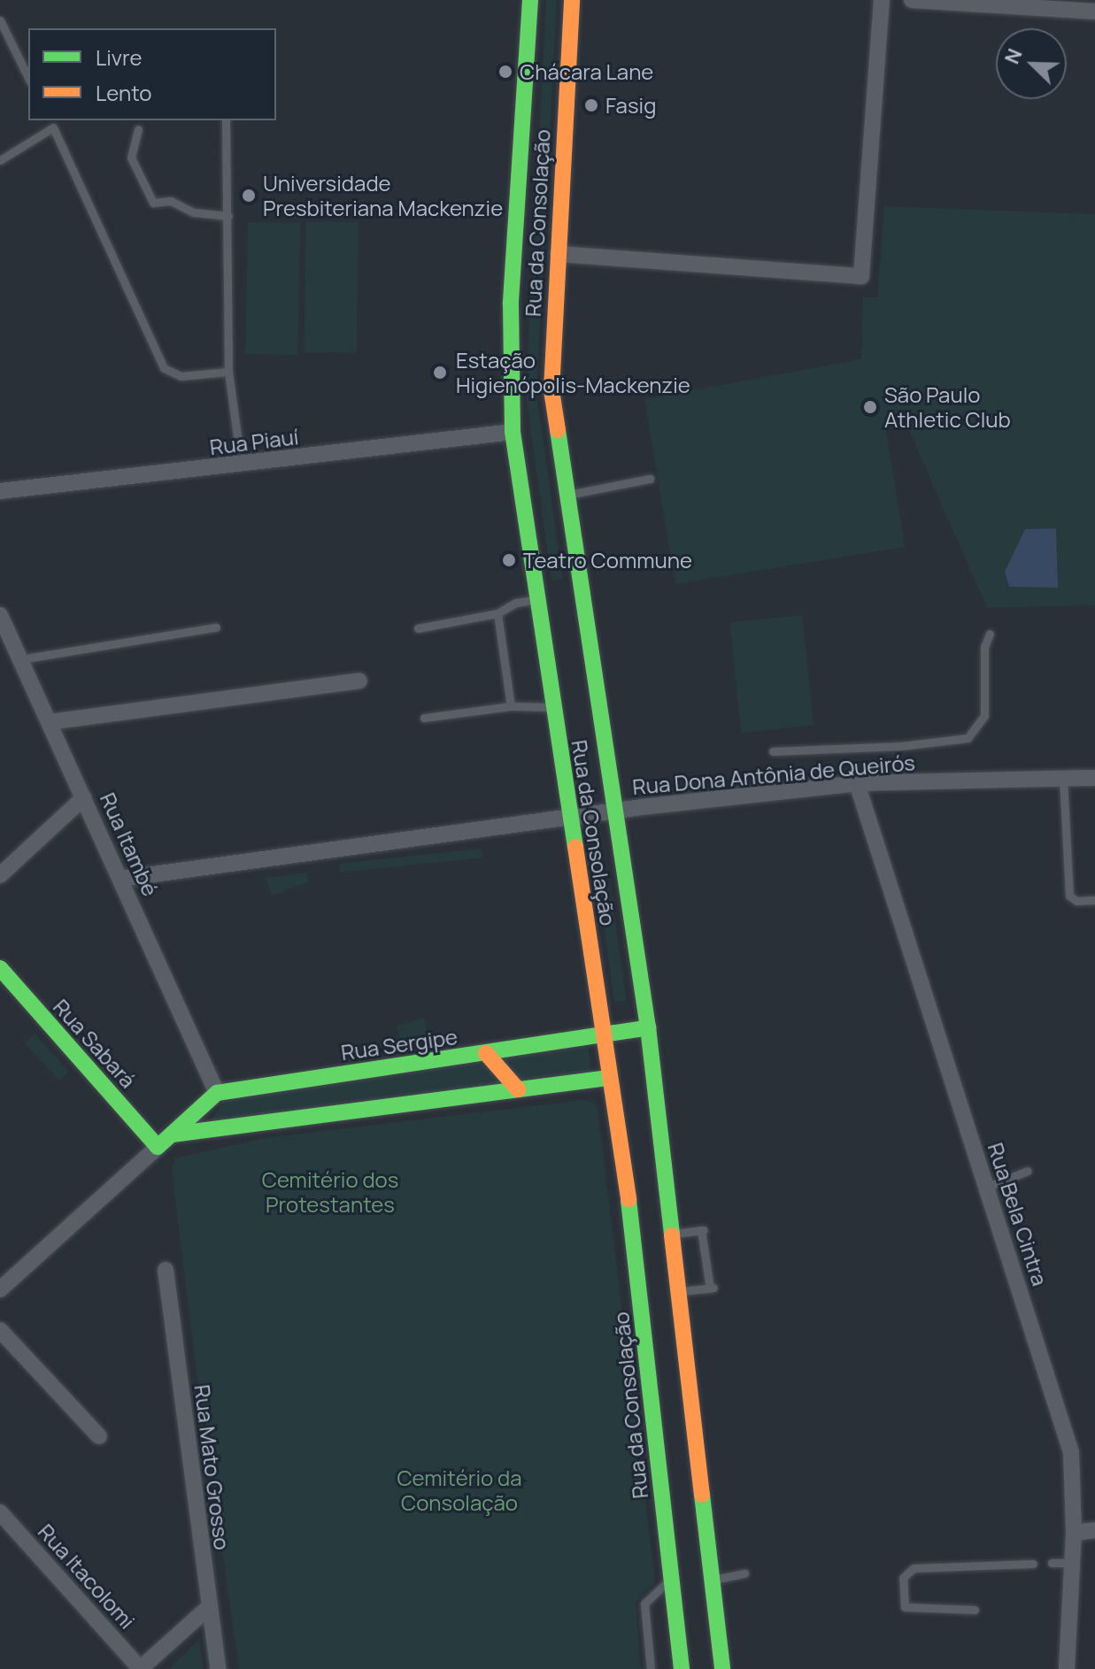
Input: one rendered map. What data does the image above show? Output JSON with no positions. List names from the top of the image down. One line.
{"streets":{"main road":["Rua da Consolação","Rua Sabará","Rua Sergipe"],"street":["Rua Piauí","Rua Dona Antônia de Queirós","Rua Itambé","Rua Bela Cintra","Rua Mato Grosso","Rua Itacolomi"]},"crossings":[["Rua da Consolação","Rua Piauí"],["Rua da Consolação","Rua Dona Antônia de Queirós"],["Rua da Consolação","Rua Sergipe"],["Rua Dona Antônia de Queirós","Rua Itambé"],["Rua Dona Antônia de Queirós","Rua Bela Cintra"],["Rua Itambé","Rua Sergipe"]],"parks":["Cemitério dos Protestantes","Cemitério da Consolação"],"places":["Chácara Lane","Fasig","Universidade Presbiteriana Mackenzie","Estação Higienópolis-Mackenzie","São Paulo Athletic Club","Teatro Commune"],"legend":["Livre","Lento"],"north":"top left"}
